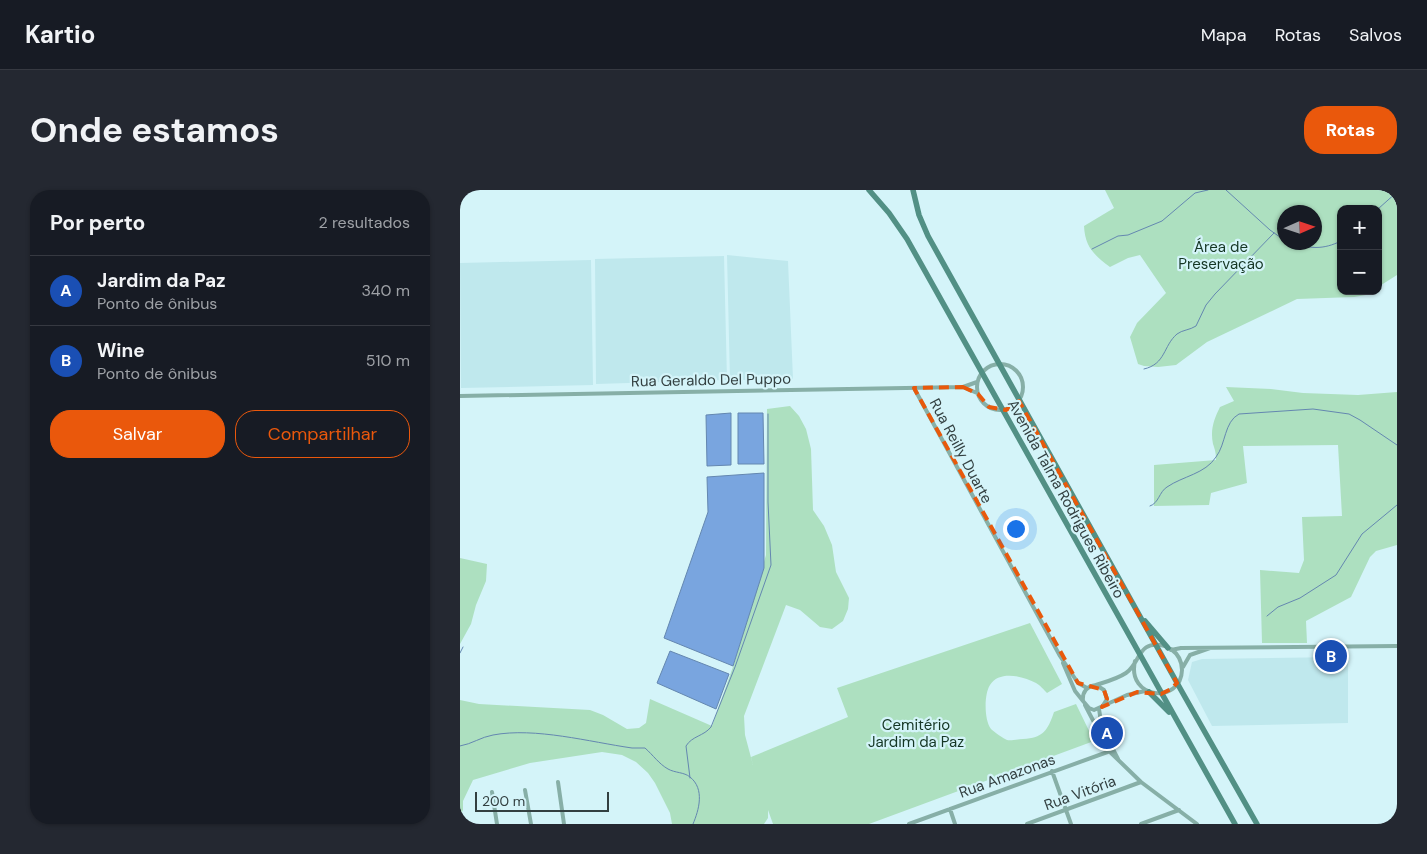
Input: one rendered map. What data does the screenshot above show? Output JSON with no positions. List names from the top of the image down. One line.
{"streets":{"main road":["Avenida Talma Rodrigues Ribeiro"],"street":["Rua Geraldo Del Puppo","Rua Reilly Duarte","Rua Amazonas","Rua Vitória"]},"crossings":[["Rua Geraldo Del Puppo","Rua Reilly Duarte"],["Rua Geraldo Del Puppo","Avenida Talma Rodrigues Ribeiro"],["Rua Reilly Duarte","Rua Amazonas"],["Rua Reilly Duarte","Rua Vitória"]],"parks":["Área de Preservação","Cemitério Jardim da Paz"],"scale_bar":"200 m","north":"right","page":{"header":"Kartio","nav":["Mapa","Rotas","Salvos"],"buttons":["Rotas",["Salvar","Compartilhar"]],"title":"Onde estamos","heading":["Por perto","2 resultados"],"map_buttons":["+","−"],"list":[{"mark":"A","name":"Jardim da Paz","note":"Ponto de ônibus","value":"340 m"},{"mark":"B","name":"Wine","note":"Ponto de ônibus","value":"510 m"}],"pins":["B","A"],"scale":"200 m"}}
